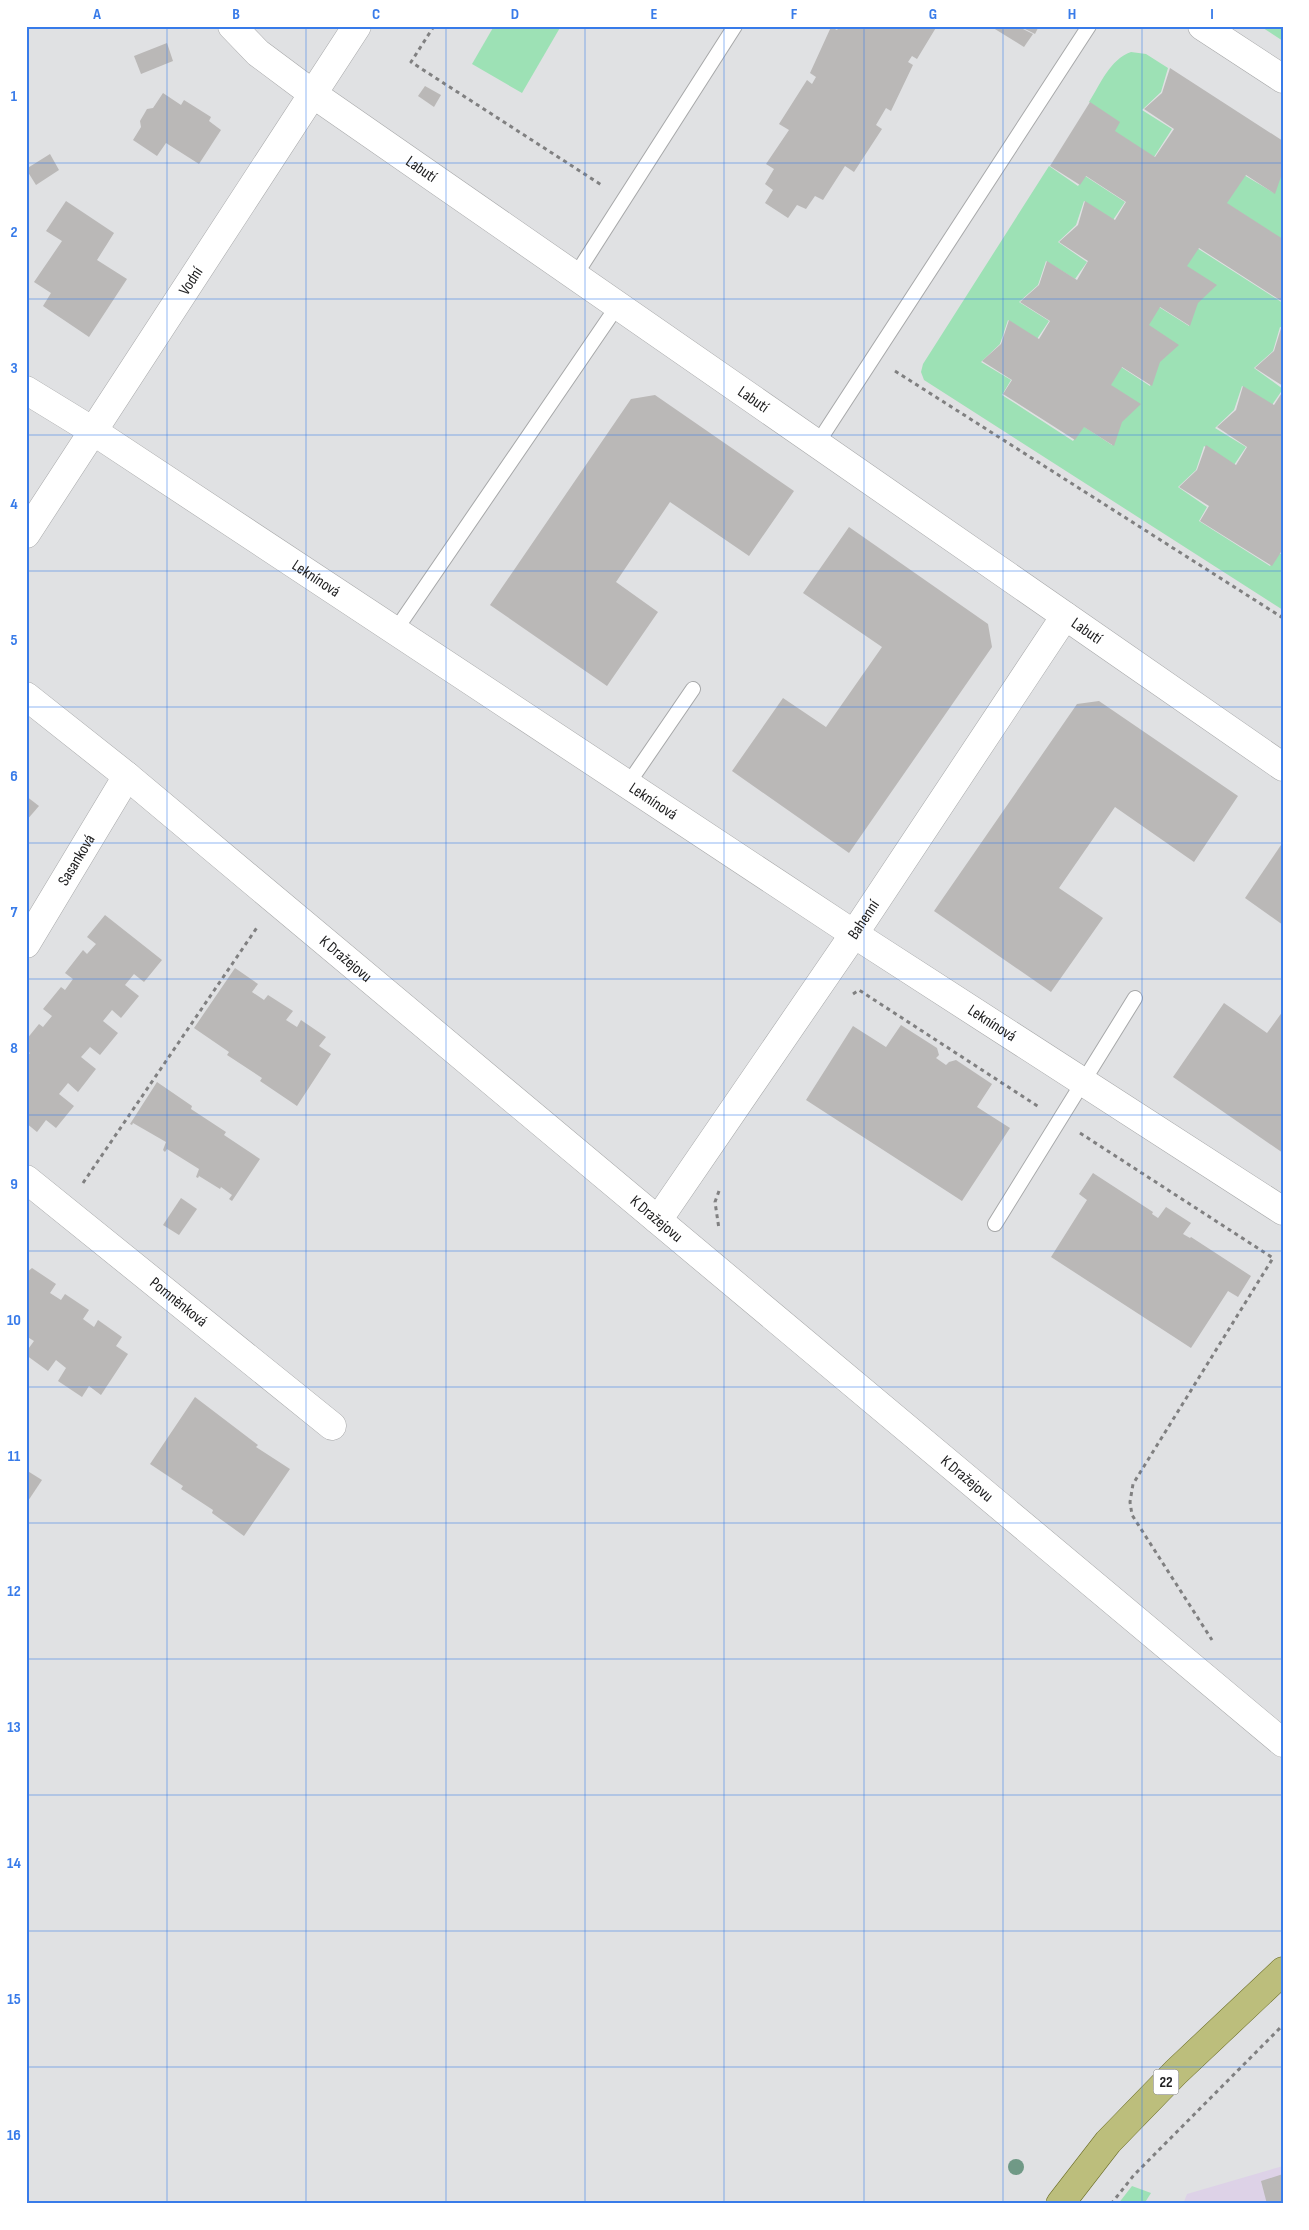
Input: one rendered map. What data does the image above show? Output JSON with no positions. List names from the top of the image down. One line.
{"streets":{"main road":["22"],"street":["Labutí","Vodní","Leknínová","Sasanková","Bahenní","K Dražejovu","Pomněnková"]},"crossings":[["Labutí","Vodní"],["Labutí","Bahenní"],["Vodní","Leknínová"],["Leknínová","Bahenní"],["Sasanková","K Dražejovu"],["Bahenní","K Dražejovu"]],"grid":{"columns":["A","B","C","D","E","F","G","H","I"],"rows":["1","2","3","4","5","6","7","8","9","10","11","12","13","14","15","16"]}}
